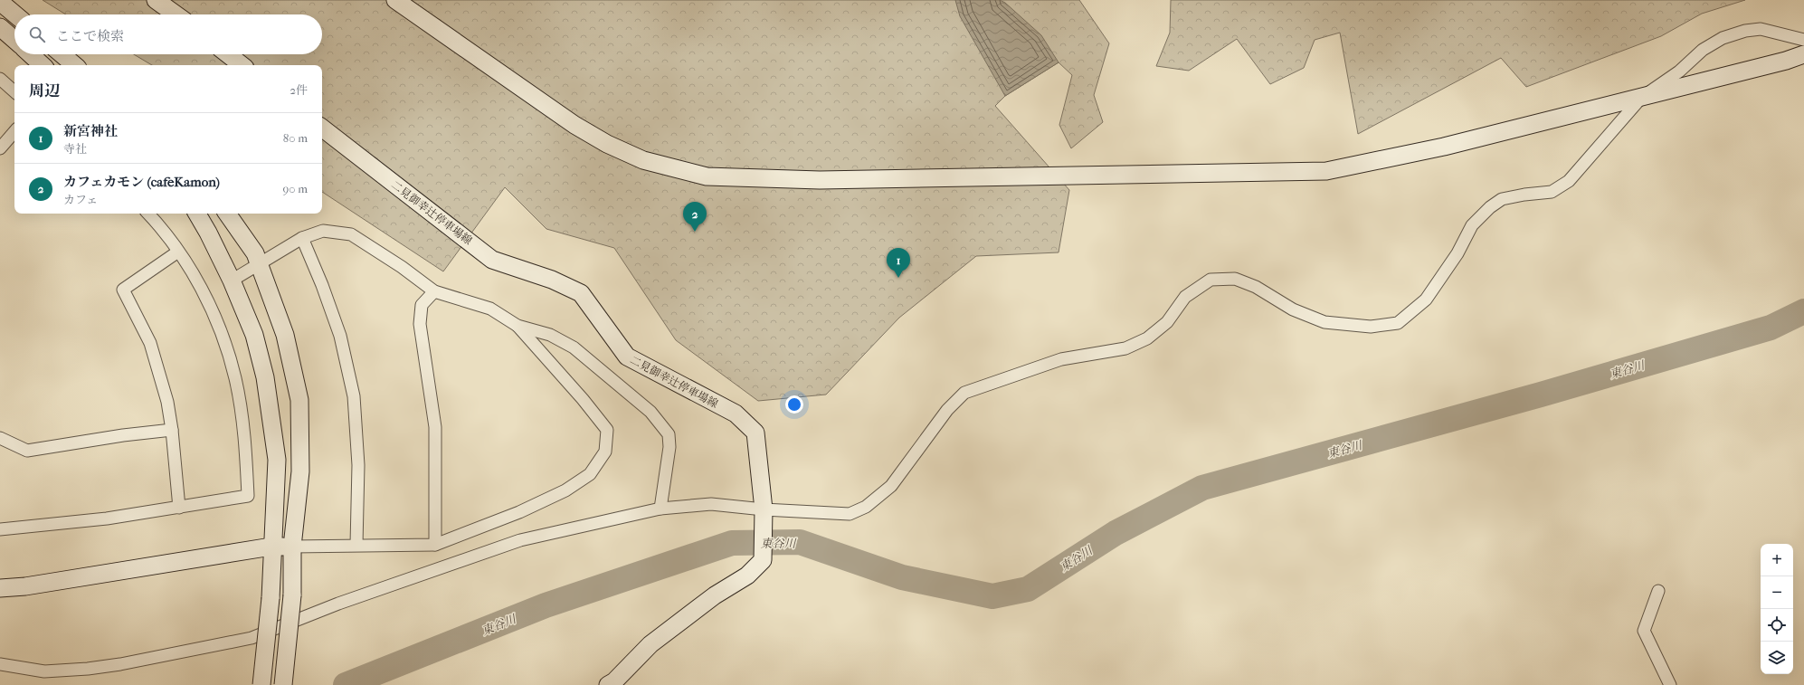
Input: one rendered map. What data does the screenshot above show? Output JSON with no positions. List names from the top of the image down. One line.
{"streets":{"street":["二見御幸辻停車場線"]},"water":["東谷川"],"page":{"search":"ここで検索","heading":["周辺","2件"],"list":[{"mark":"1","name":"新宮神社","note":"寺社","value":"80 m"},{"mark":"2","name":"カフェカモン (cafeKamon)","note":"カフェ","value":"90 m"}],"pins":["2","1"],"map_buttons":["+","−"]}}
